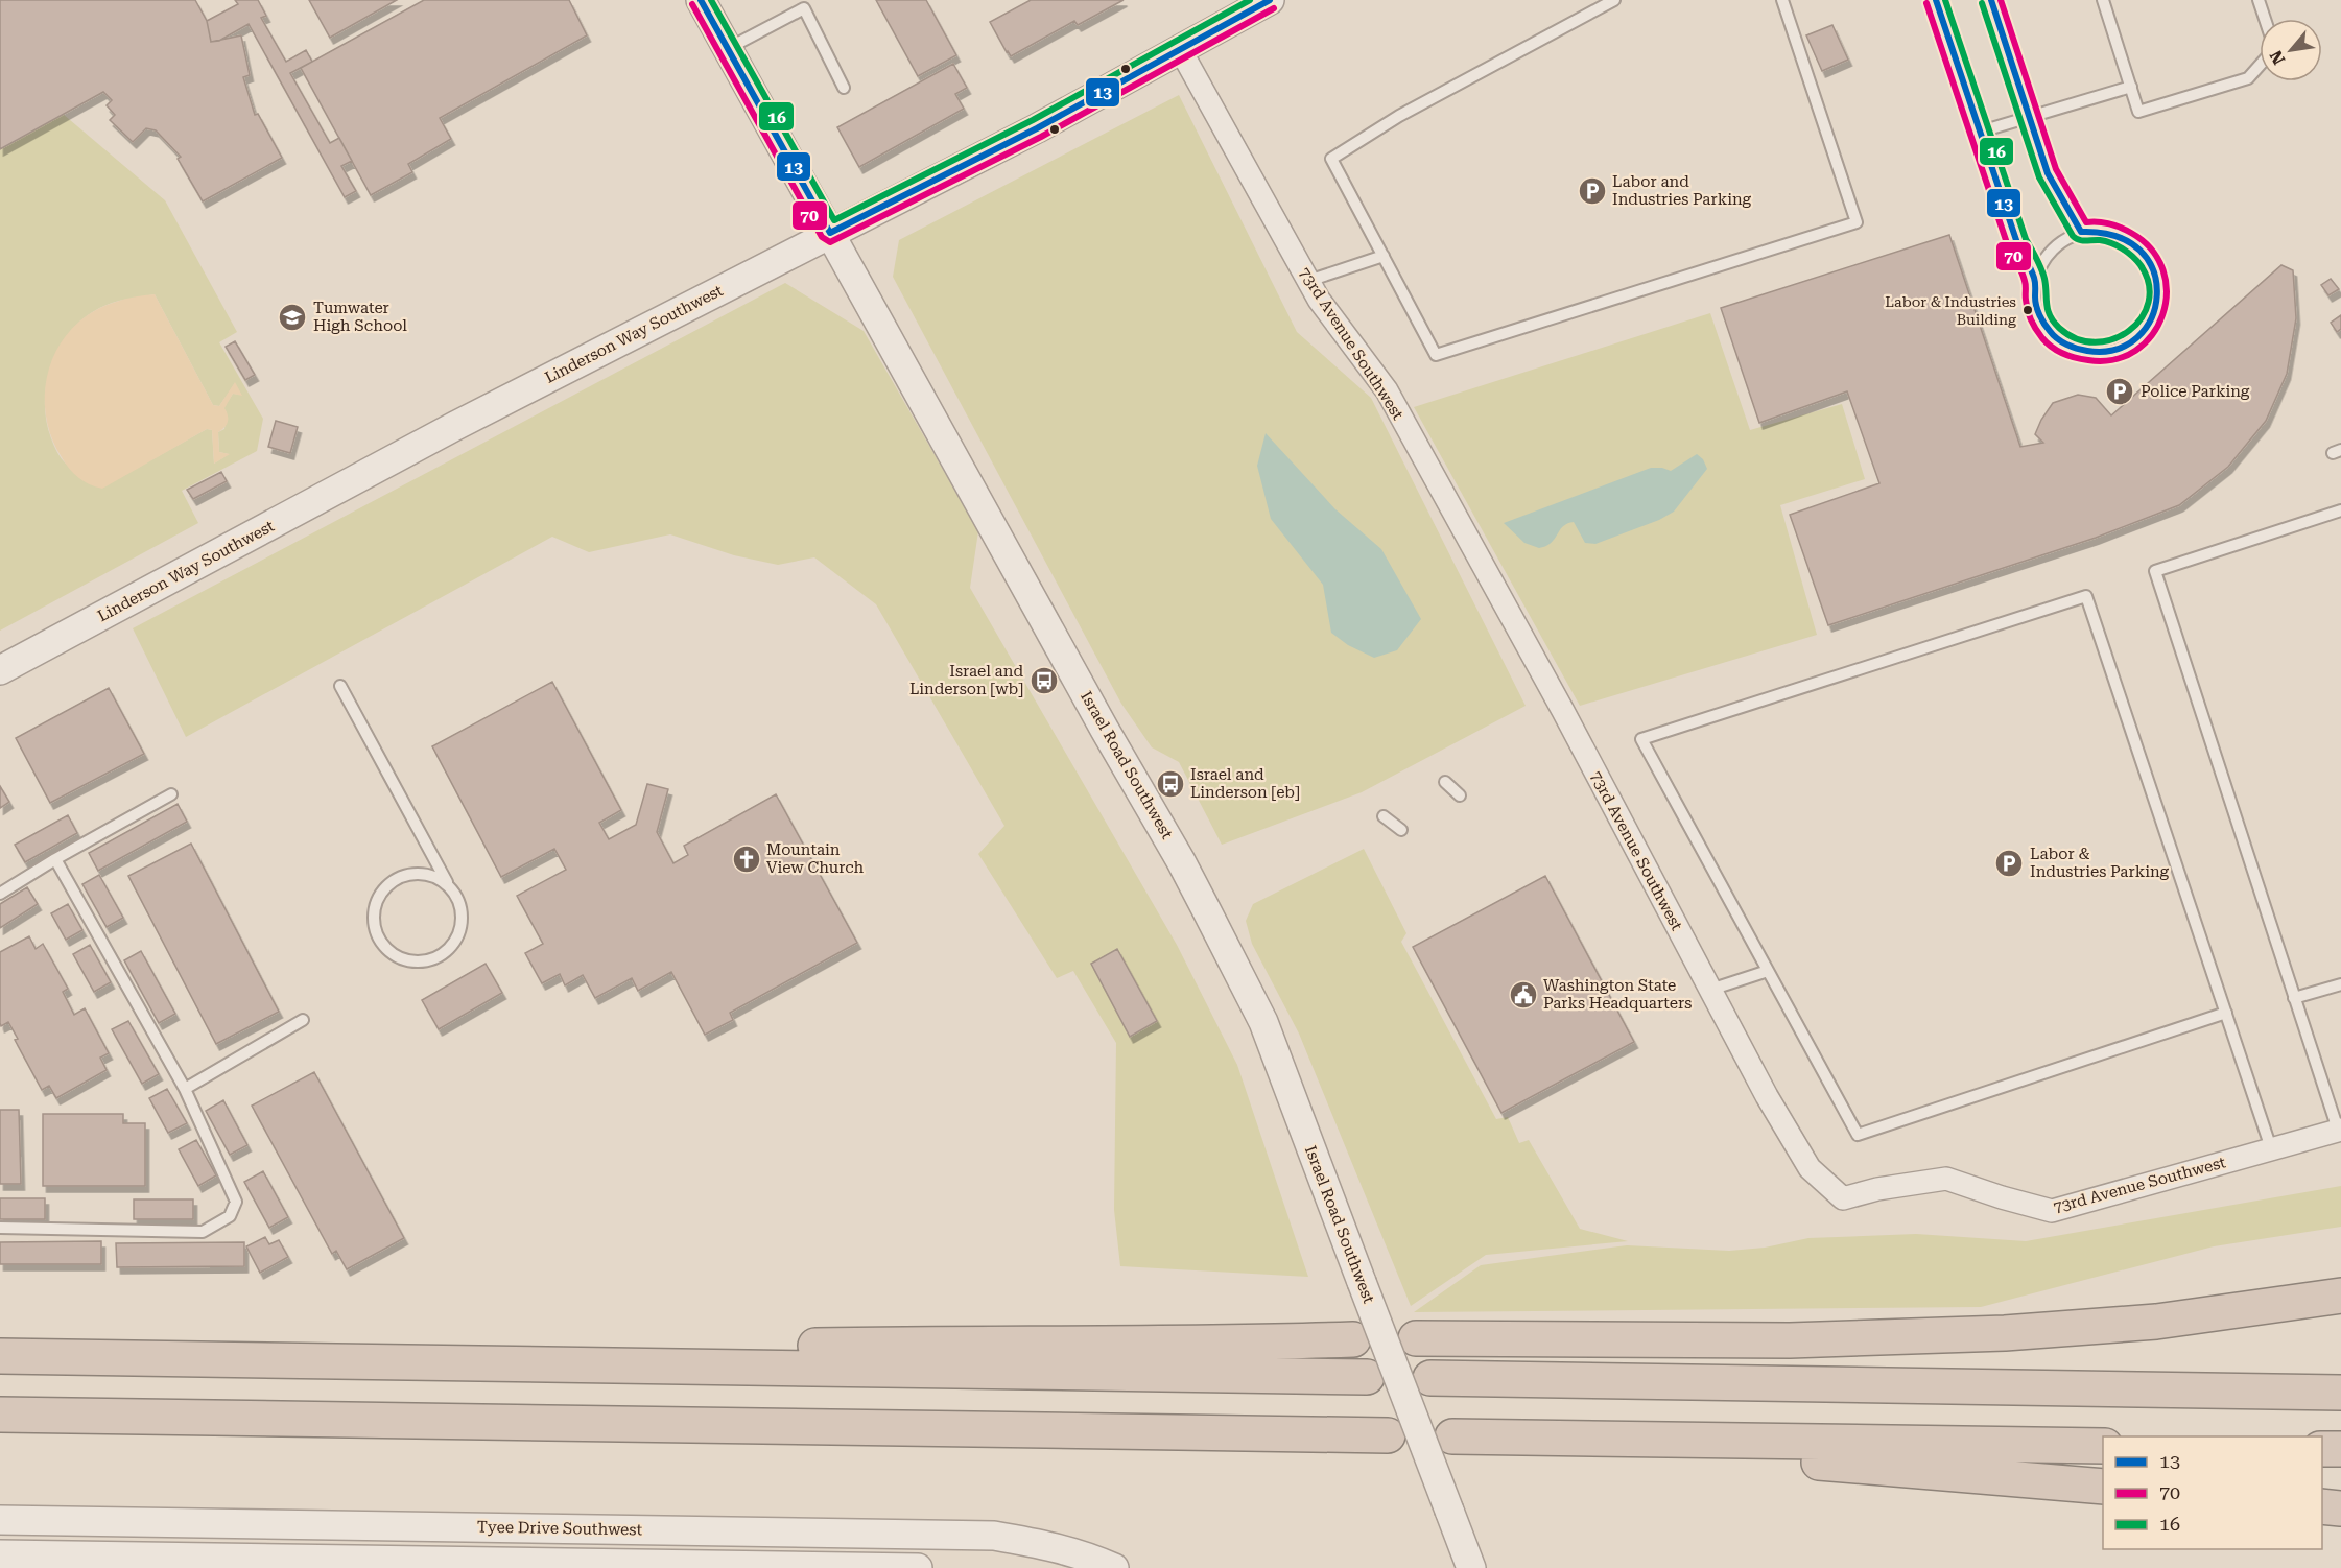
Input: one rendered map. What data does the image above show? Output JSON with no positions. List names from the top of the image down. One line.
{"streets":{"street":["Linderson Way Southwest","73rd Avenue Southwest","Israel Road Southwest","Tyee Drive Southwest"]},"crossings":[["Linderson Way Southwest","73rd Avenue Southwest"],["Linderson Way Southwest","Israel Road Southwest"]],"places":{"parking":["Labor and Industries Parking","Police Parking","Labor & Industries Parking"],"other":["Labor & Industries Building"],"school or university":["Tumwater High School"],"bus stop":["Israel and Linderson [wb]","Israel and Linderson [eb]"],"church":["Mountain View Church"],"public building":["Washington State Parks Headquarters"]},"lines":["transit line 13","transit line 70","transit line 16"],"legend":["13","70","16"],"north":"bottom left"}
